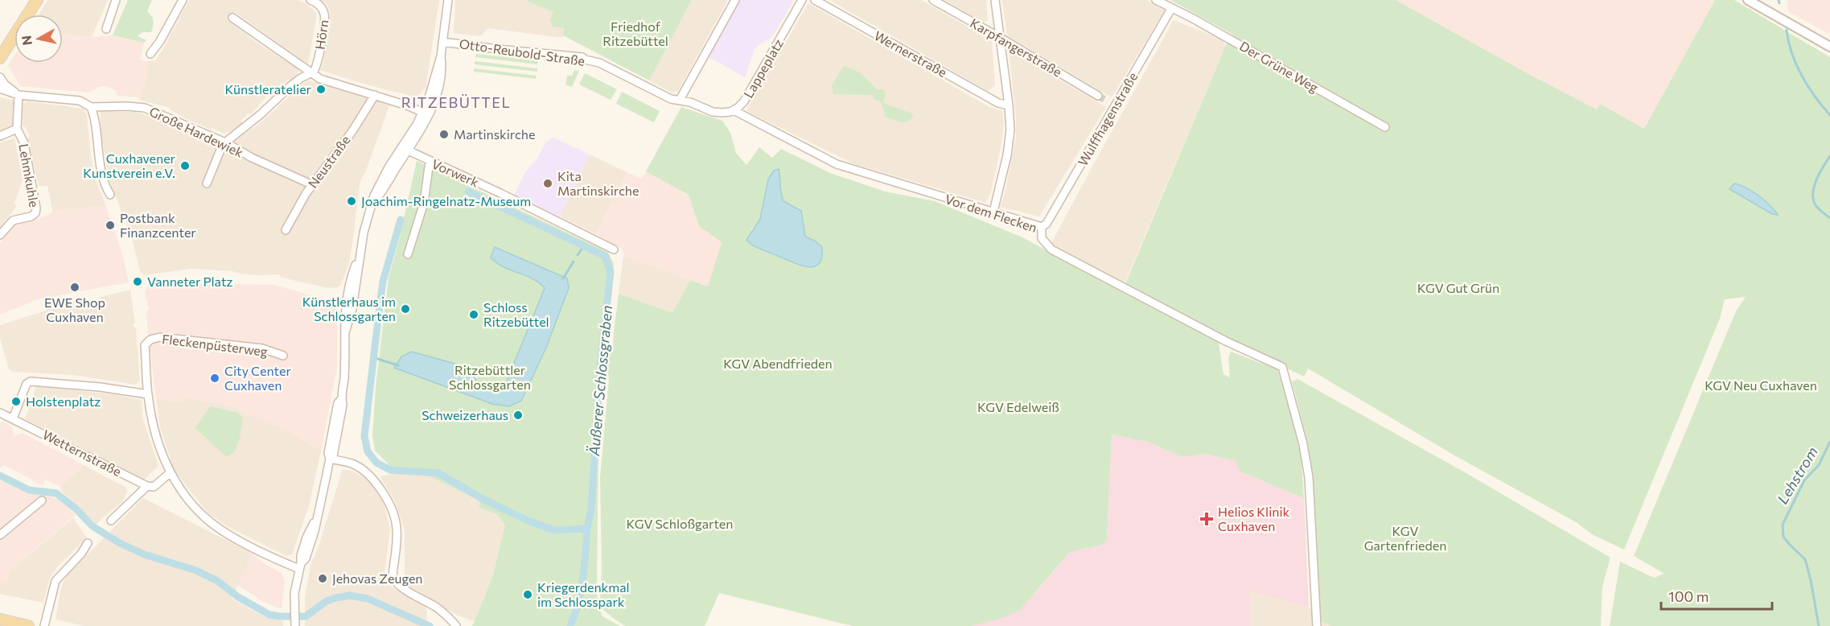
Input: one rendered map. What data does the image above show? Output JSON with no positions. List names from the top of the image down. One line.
{"streets":{"street":["Hörn","Karpfangerstraße","Otto-Reubold-Straße","Wernerstraße","Der Grüne Weg","Lappeplatz","Wulffhagenstraße","Große Hardewiek","Neustraße","Vorwerk","Lehmkuhle","Vor dem Flecken","Fleckenpüsterweg","Wetternstraße"]},"crossings":[["Otto-Reubold-Straße","Lappeplatz"],["Der Grüne Weg","Wulffhagenstraße"],["Lappeplatz","Vor dem Flecken"],["Wulffhagenstraße","Vor dem Flecken"],["Große Hardewiek","Neustraße"],["Große Hardewiek","Lehmkuhle"]],"districts":["RITZEBÜTTEL"],"water":["Äußerer Schlossgraben","Lehstrom"],"parks":["Friedhof Ritzebüttel","KGV Gut Grün","KGV Abendfrieden","Ritzebüttler Schlossgarten","KGV Neu Cuxhaven","KGV Edelweiß","KGV Schloßgarten","KGV Gartenfrieden"],"places":{"other":["Künstleratelier","Martinskirche","Cuxhavener Kunstverein e.V.","Kita Martinskirche","Joachim-Ringelnatz-Museum","Postbank Finanzcenter","Vanneter Platz","EWE Shop Cuxhaven","Künstlerhaus im Schlossgarten","Schloss Ritzebüttel","City Center Cuxhaven","Holstenplatz","Schweizerhaus","Jehovas Zeugen","Kriegerdenkmal im Schlosspark"],"health":["Helios Klinik Cuxhaven"]},"scale_bar":"100 m","north":"left"}
